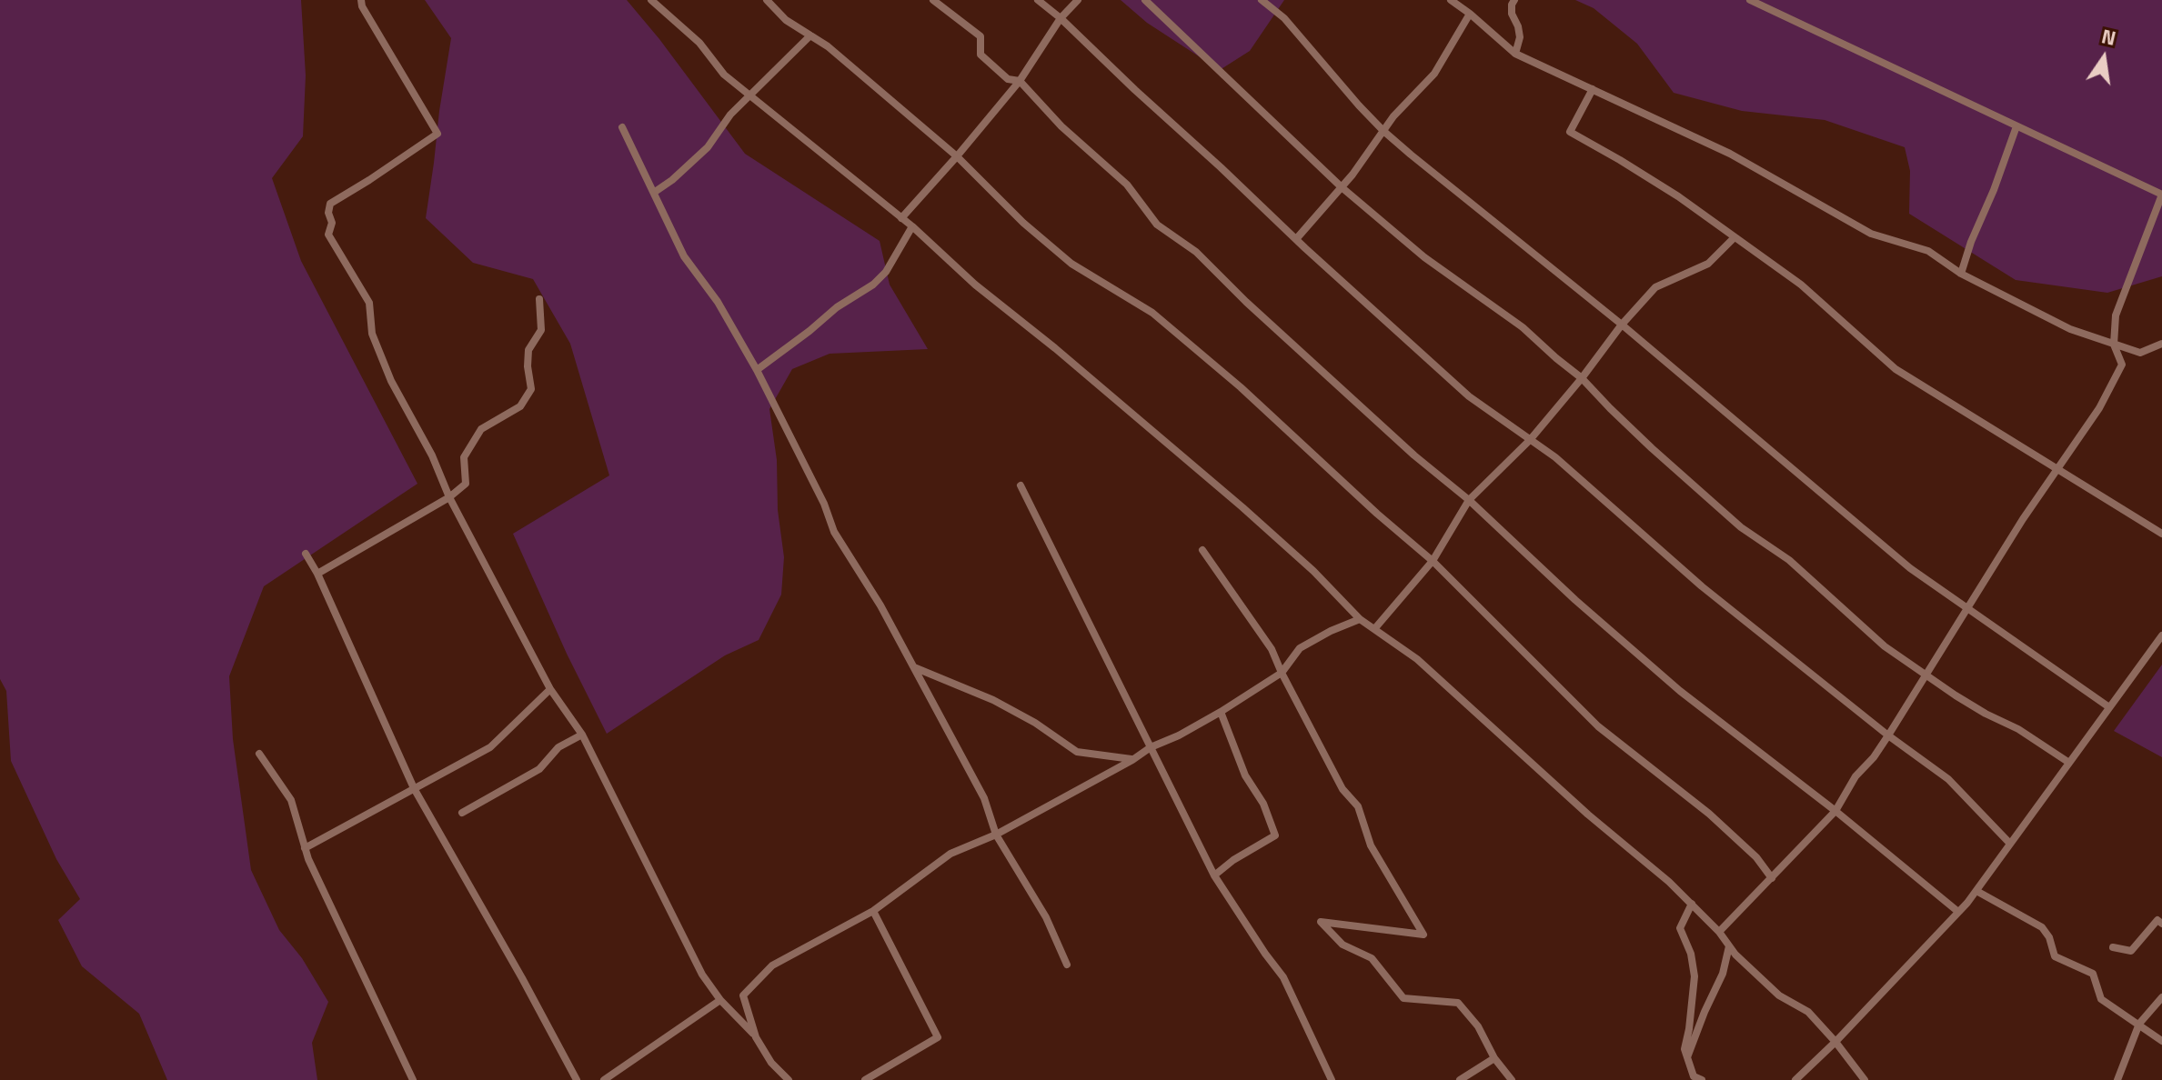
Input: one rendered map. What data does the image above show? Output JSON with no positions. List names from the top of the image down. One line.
{"north":"top"}
